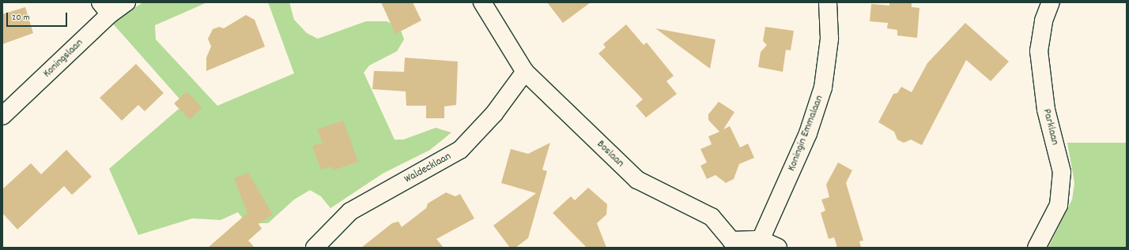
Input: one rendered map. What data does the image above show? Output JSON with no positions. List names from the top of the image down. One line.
{"streets":{"street":["Koningslaan","Parklaan","Koningin Emmalaan","Boslaan","Waldecklaan"]},"crossings":[["Koningin Emmalaan","Boslaan"],["Boslaan","Waldecklaan"]],"scale_bar":"20 m"}
